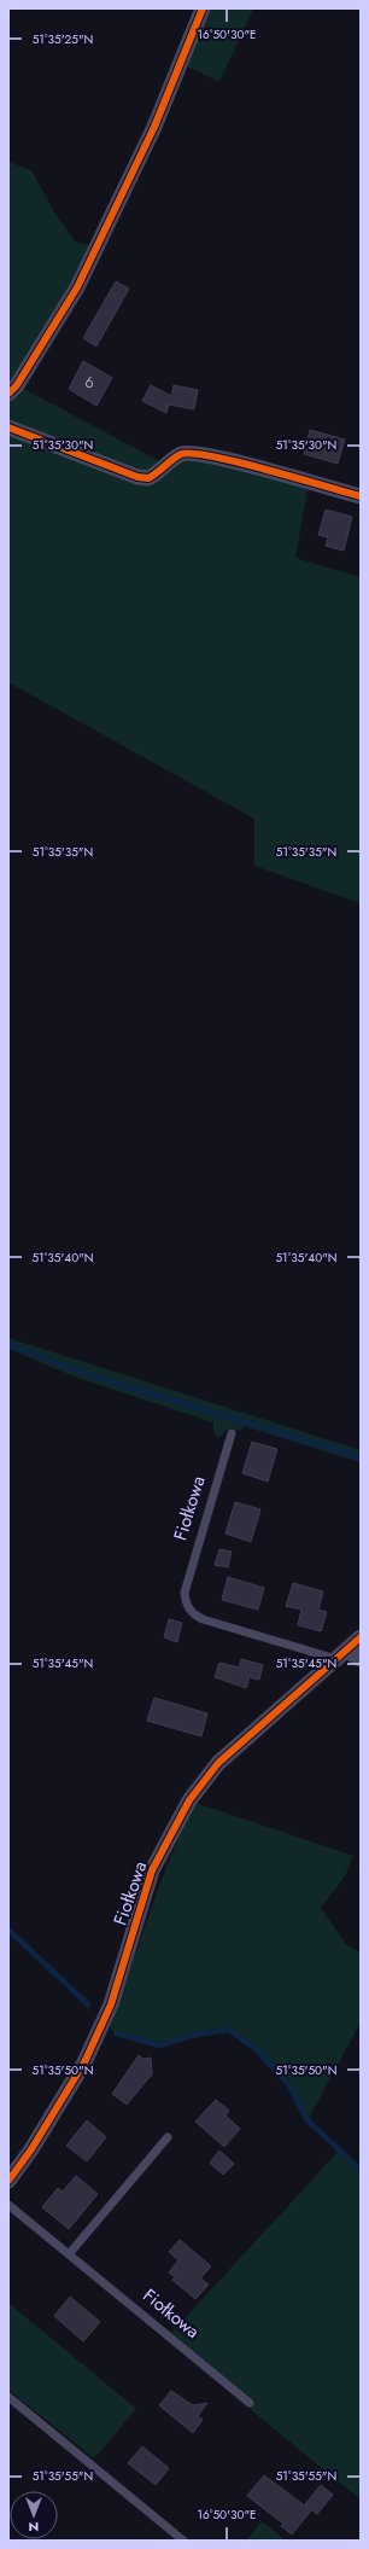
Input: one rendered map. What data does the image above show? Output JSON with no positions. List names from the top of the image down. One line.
{"streets":{"street":["Fiołkowa"]},"house_numbers":["6"],"north":"bottom","coordinates":["16°50'30\"E","51°35'25\"N","51°35'30\"N","51°35'35\"N","51°35'40\"N","51°35'45\"N","51°35'50\"N","51°35'55\"N"]}
